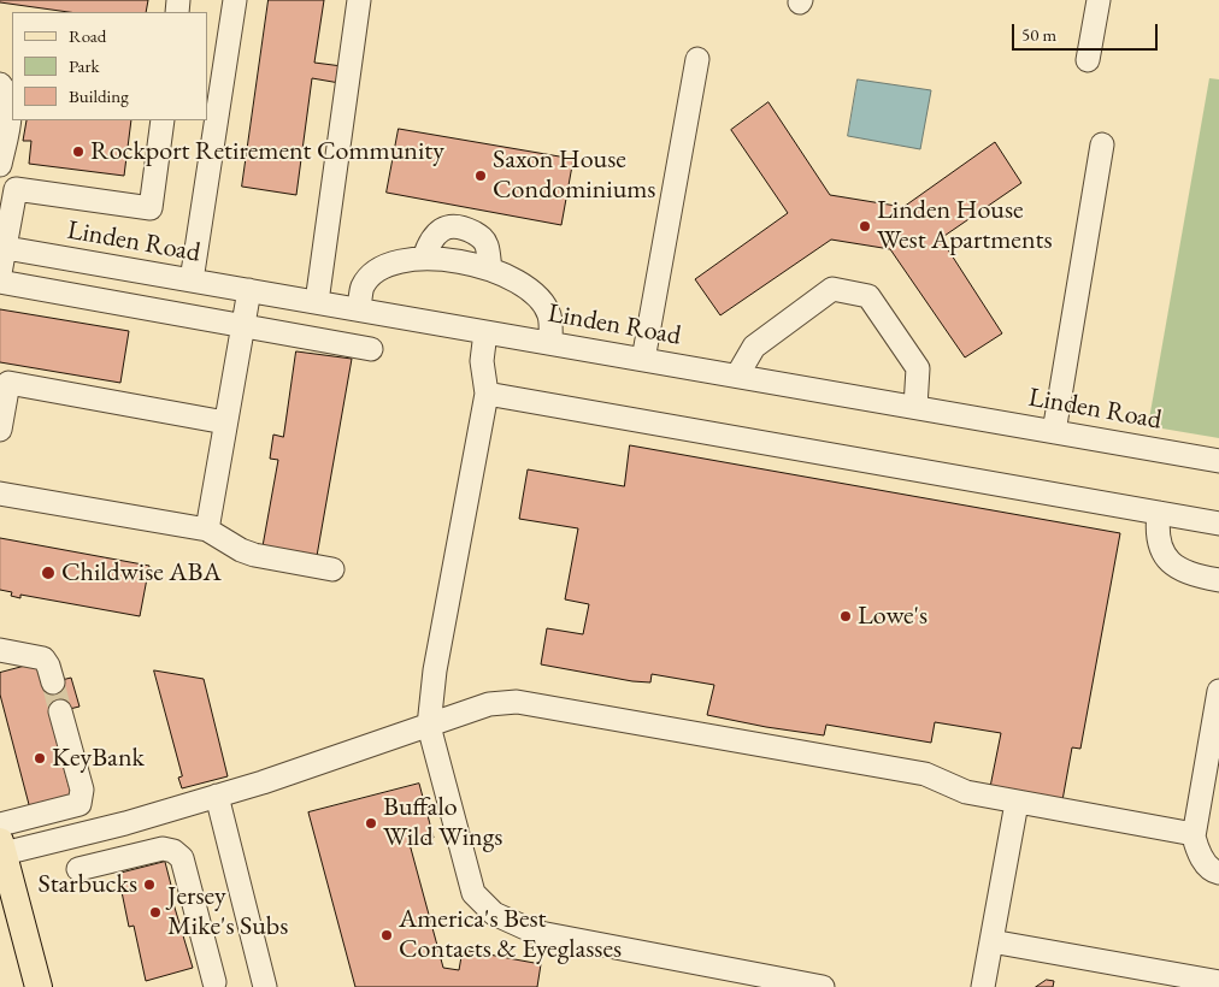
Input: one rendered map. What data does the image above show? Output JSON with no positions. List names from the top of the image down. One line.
{"streets":{"street":["Linden Road"]},"places":["Rockport Retirement Community","Saxon House Condominiums","Linden House West Apartments","Childwise ABA","Lowe's","KeyBank","Buffalo Wild Wings","Starbucks","Jersey Mike's Subs","America's Best Contacts & Eyeglasses"],"legend":["Road","Park","Building"],"scale_bar":"50 m"}
